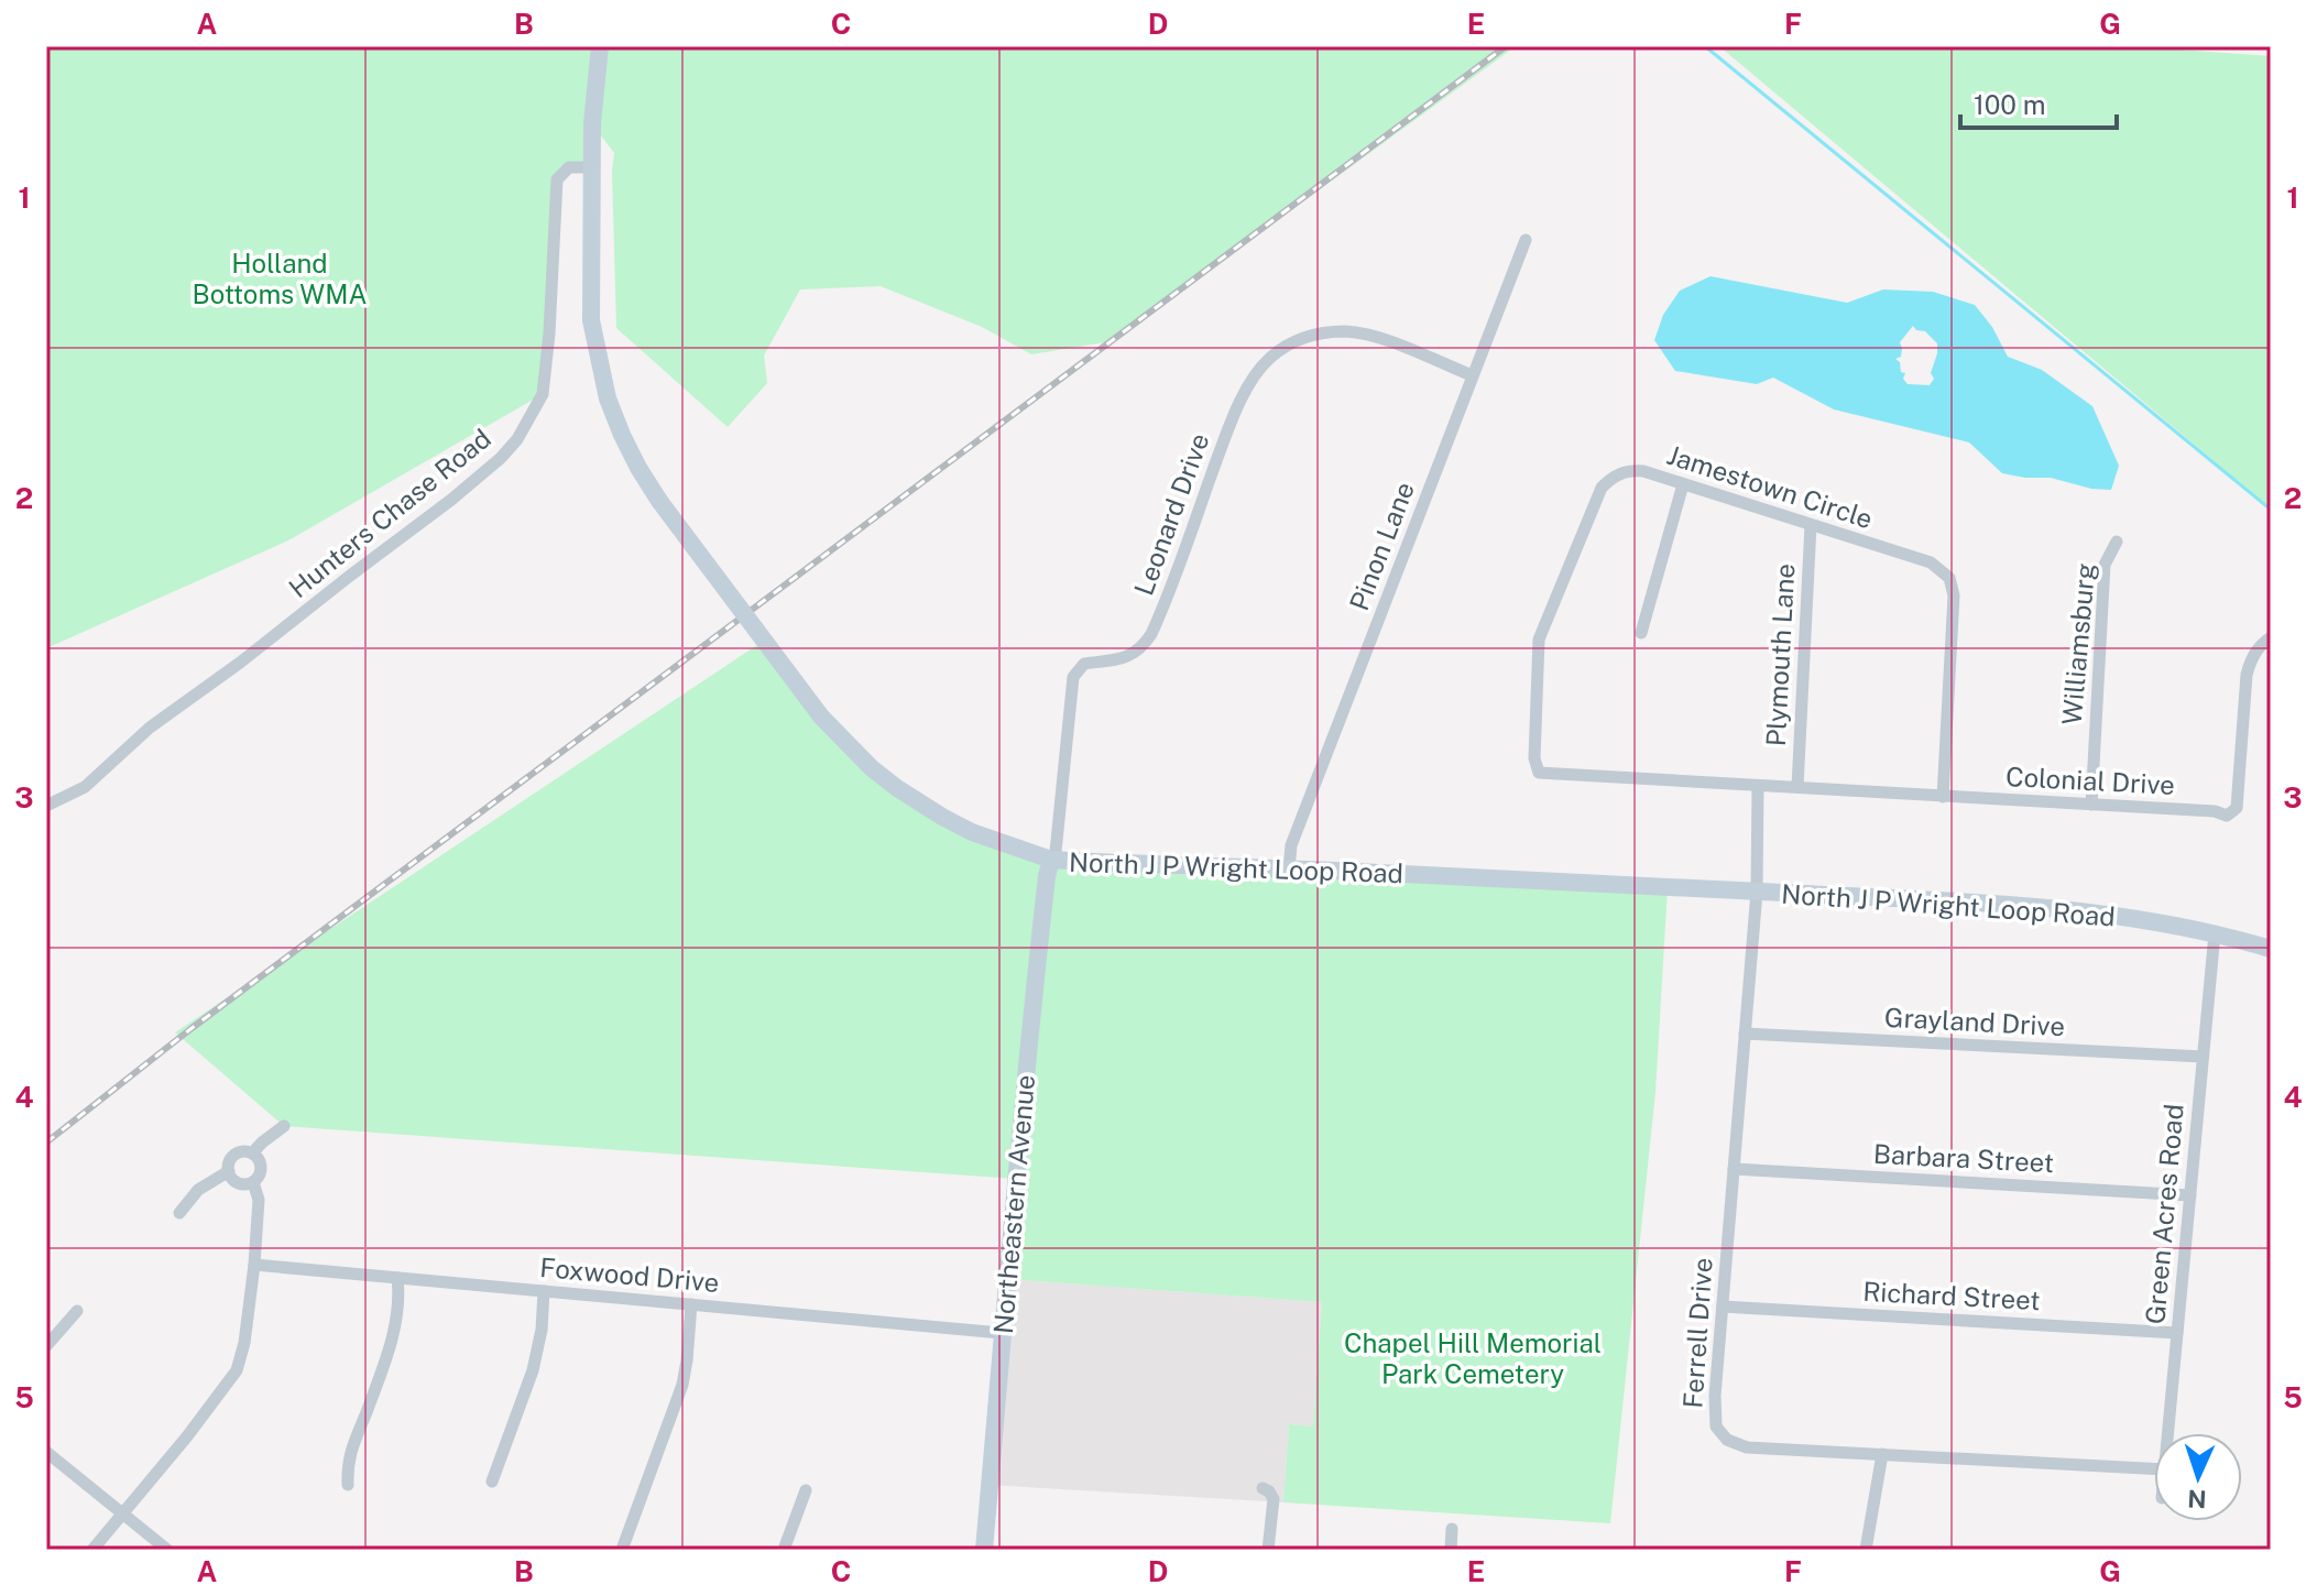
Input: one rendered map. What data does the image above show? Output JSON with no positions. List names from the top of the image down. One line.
{"streets":{"main road":["North J P Wright Loop Road","Northeastern Avenue"],"street":["Jamestown Circle","Hunters Chase Road","Leonard Drive","Pinon Lane","Williamsburg","Plymouth Lane","Colonial Drive","Grayland Drive","Barbara Street","Green Acres Road","Foxwood Drive","Richard Street","Ferrell Drive"]},"crossings":[["Jamestown Circle","Plymouth Lane"],["Jamestown Circle","Colonial Drive"],["Hunters Chase Road","North J P Wright Loop Road"],["Leonard Drive","Pinon Lane"],["Leonard Drive","North J P Wright Loop Road"],["Leonard Drive","Northeastern Avenue"],["Pinon Lane","North J P Wright Loop Road"],["Williamsburg","Colonial Drive"],["Plymouth Lane","Colonial Drive"],["North J P Wright Loop Road","Northeastern Avenue"],["North J P Wright Loop Road","Green Acres Road"],["North J P Wright Loop Road","Ferrell Drive"],["Grayland Drive","Green Acres Road"],["Grayland Drive","Ferrell Drive"],["Barbara Street","Green Acres Road"],["Barbara Street","Ferrell Drive"],["Northeastern Avenue","Foxwood Drive"],["Green Acres Road","Richard Street"],["Richard Street","Ferrell Drive"]],"parks":["Holland Bottoms WMA","Chapel Hill Memorial Park Cemetery"],"scale_bar":"100 m","north":"bottom","grid":{"columns":["A","B","C","D","E","F","G"],"rows":["1","2","3","4","5"]}}
